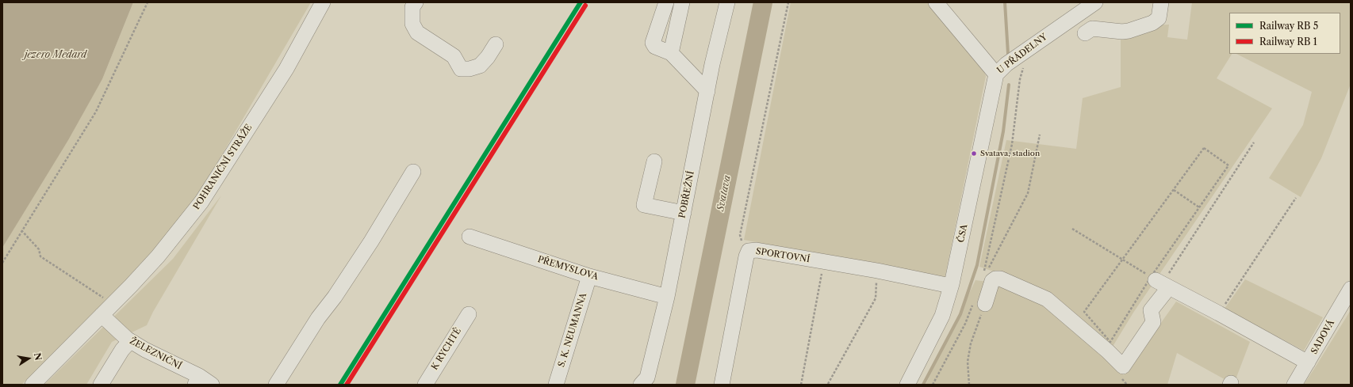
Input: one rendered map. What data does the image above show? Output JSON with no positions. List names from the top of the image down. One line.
{"streets":{"street":["U PŘÁDELNY","POHRANIČNÍ STRÁŽE","POBŘEŽNÍ","ČSA","SPORTOVNÍ","PŘEMYSLOVA","S. K. NEUMANNA","SADOVÁ","K RYCHTĚ","ŽELEZNIČNÍ"]},"crossings":[["U PŘÁDELNY","ČSA"],["POHRANIČNÍ STRÁŽE","ŽELEZNIČNÍ"],["POBŘEŽNÍ","PŘEMYSLOVA"],["ČSA","SPORTOVNÍ"],["PŘEMYSLOVA","S. K. NEUMANNA"]],"water":["jezero Medard","Svatava"],"places":["Svatava, stadion"],"legend":["Railway RB 5","Railway RB 1"],"north":"right"}
